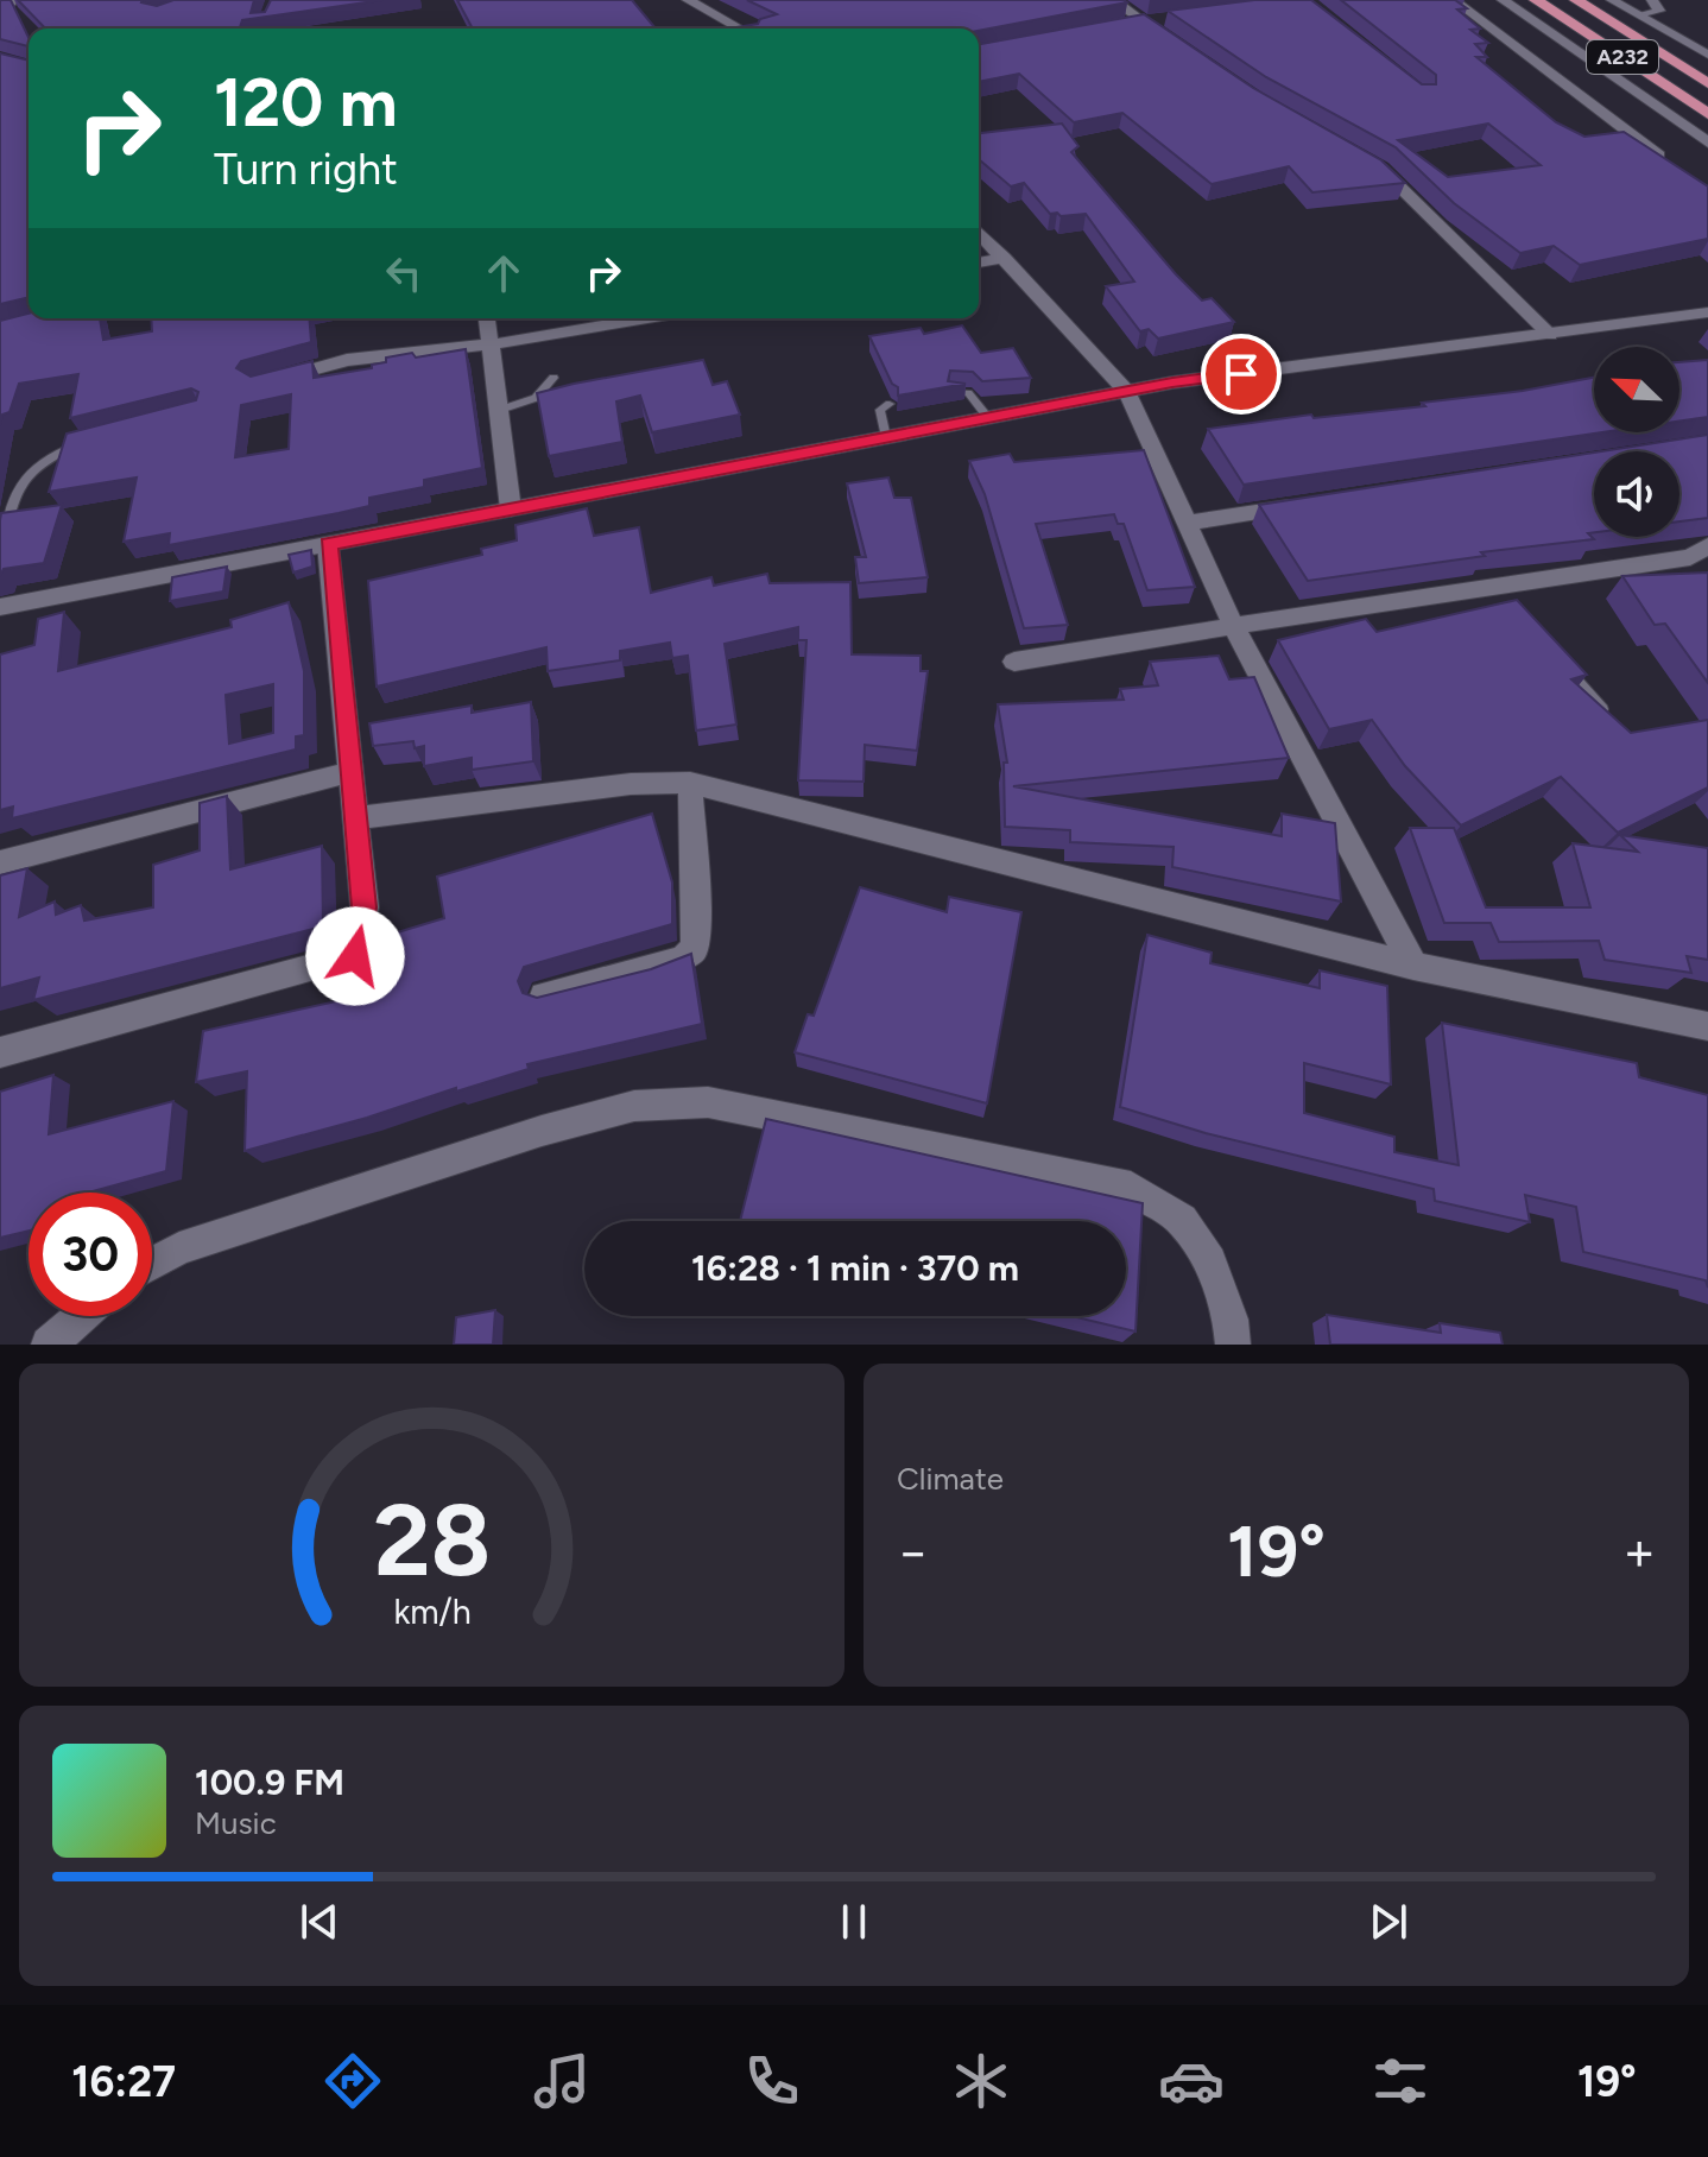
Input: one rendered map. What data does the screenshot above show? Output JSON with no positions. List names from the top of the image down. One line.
{"streets":{"highway":["A232"]},"north":"top left","page":{"turn":["120 m","Turn right"],"limit":"30","trip":"16:28 · 1 min · 370 m","tile":"Climate","heat":["−","19°","+"],"song":["100.9 FM","Music"],"tabs":["16:27","19°"],"gauge":["28","km/h"]}}
